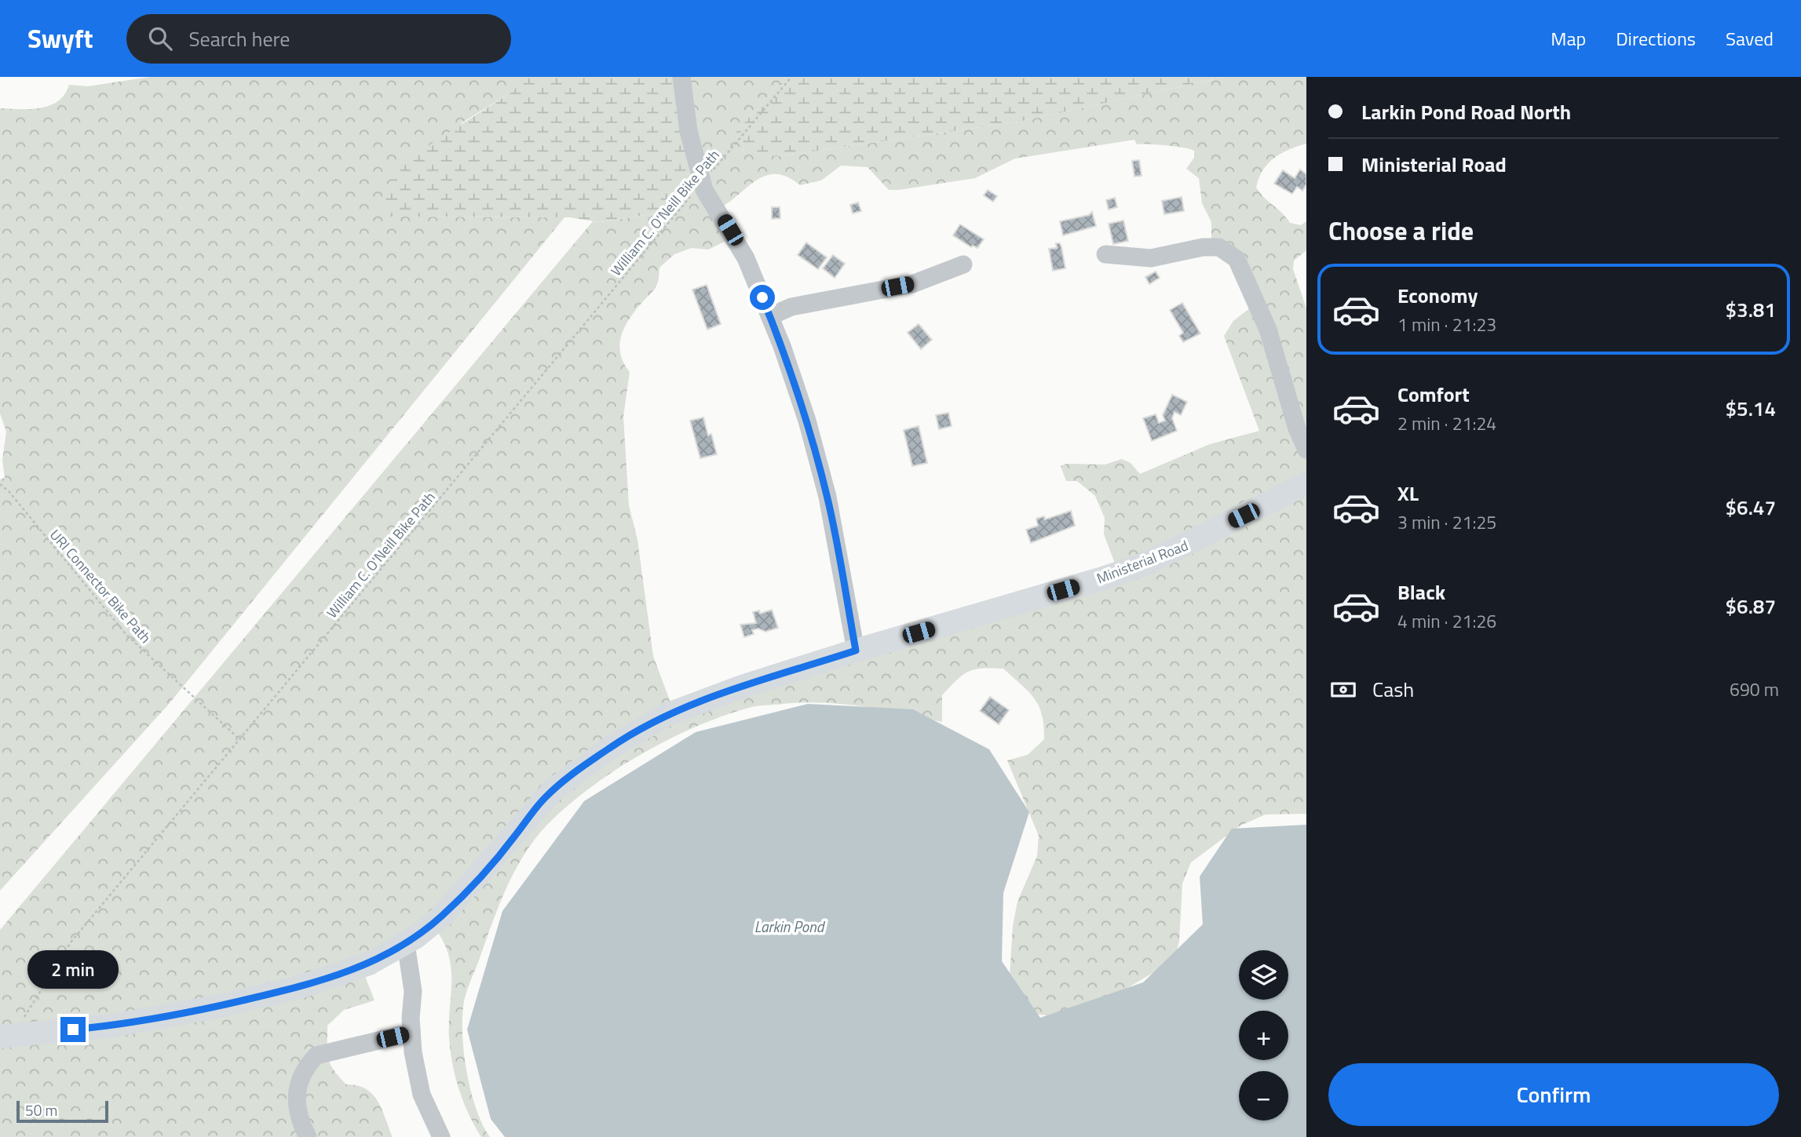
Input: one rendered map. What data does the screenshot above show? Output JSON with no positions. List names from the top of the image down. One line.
{"streets":{"main road":["Ministerial Road"],"path":["William C. O'Neill Bike Path","URI Connector Bike Path"]},"crossings":[["William C. O'Neill Bike Path","Ministerial Road"],["William C. O'Neill Bike Path","URI Connector Bike Path"]],"water":["Larkin Pond"],"scale_bar":"50 m","page":{"header":"Swyft","search":"Search here","nav":["Map","Directions","Saved"],"banner":["Larkin Pond Road North","Ministerial Road"],"heading":"Choose a ride","list":[{"name":"Economy","note":"1 min · 21:23","value":"$3.81"},{"name":"Comfort","note":"2 min · 21:24","value":"$5.14"},{"name":"XL","note":"3 min · 21:25","value":"$6.47"},{"name":"Black","note":"4 min · 21:26","value":"$6.87"}],"pay":["Cash","690 m"],"map_buttons":["+","−"],"bubble":"2 min","buttons":"Confirm","scale":"50 m"}}
